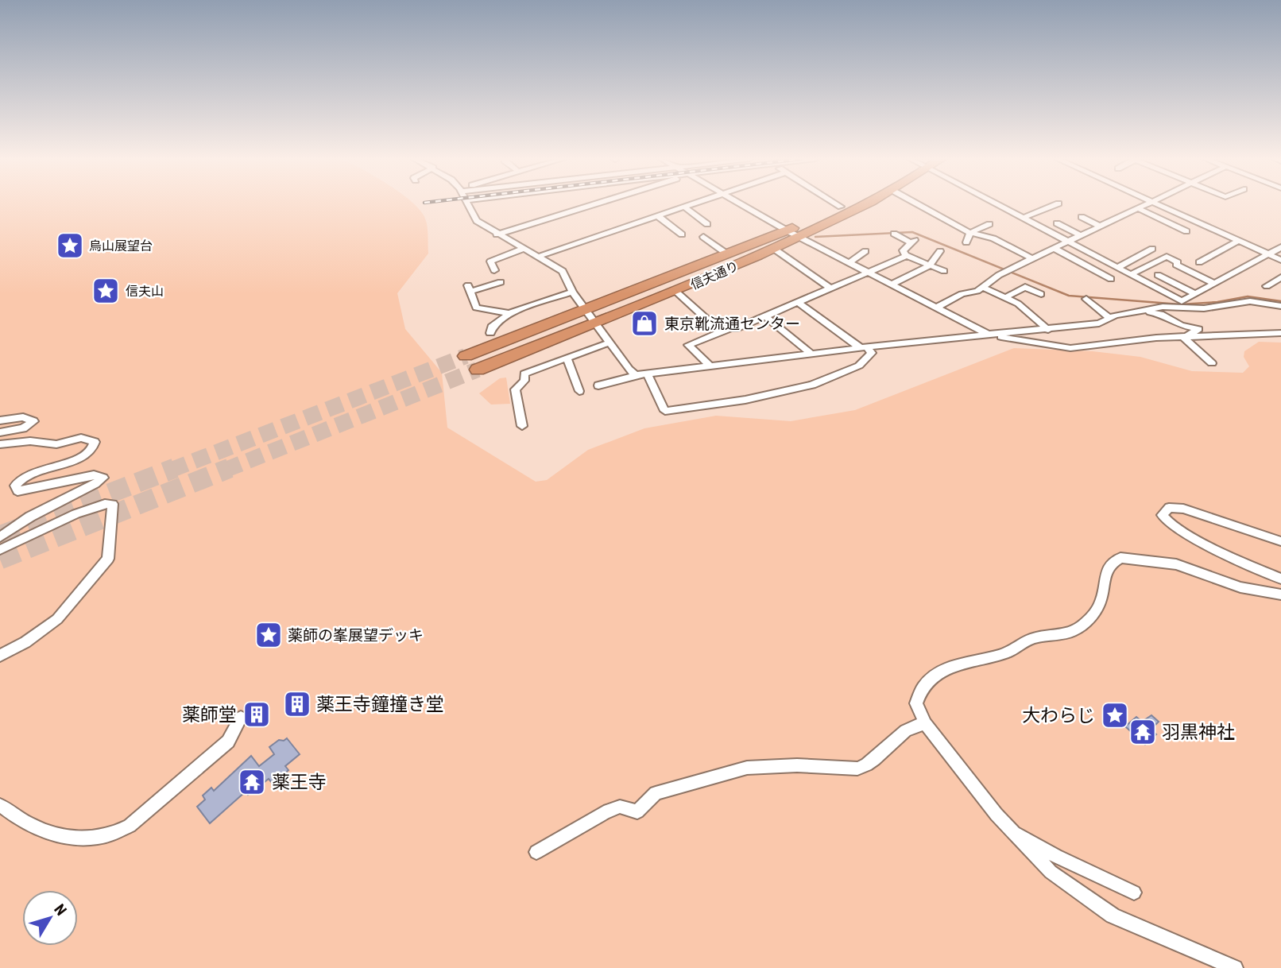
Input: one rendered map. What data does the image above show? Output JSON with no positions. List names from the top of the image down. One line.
{"streets":{"highway":["信夫通り"]},"places":{"place":["烏山展望台","信夫山","薬師の峯展望デッキ","大わらじ"],"shop":["東京靴流通センター"],"building":["薬王寺鐘撞き堂","薬師堂"],"temple":["羽黒神社","薬王寺"]},"north":"top right"}
